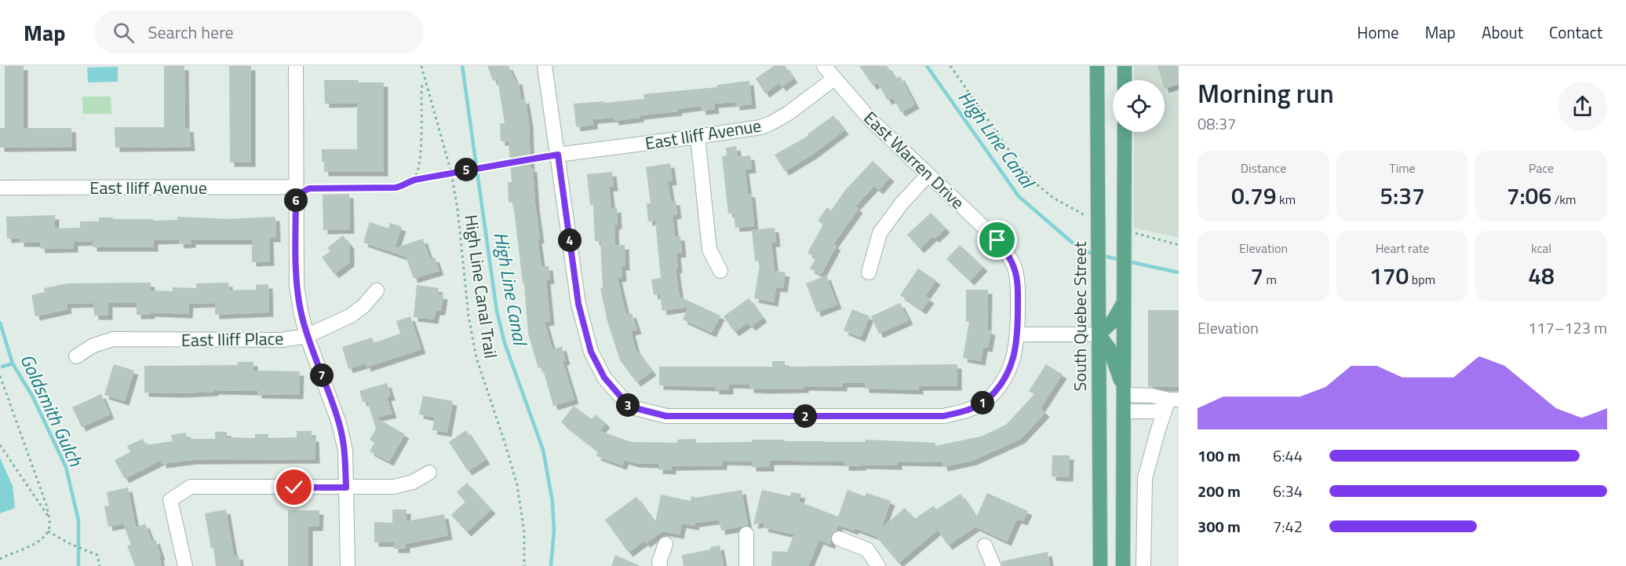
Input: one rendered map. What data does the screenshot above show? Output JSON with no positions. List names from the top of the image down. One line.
{"streets":{"main road":["South Quebec Street"],"street":["East Iliff Avenue","East Warren Drive","East Iliff Place"],"path":["High Line Canal Trail"]},"crossings":[["East Iliff Avenue","East Warren Drive"]],"water":["High Line Canal","Goldsmith Gulch"],"page":{"header":"Map","search":"Search here","nav":["Home","Map","About","Contact"],"heading":["Morning run","08:37"],"stats":[["Distance","0.79 km"],["Time","5:37"],["Pace","7:06 /km"],["Elevation","7 m"],["Heart rate","170 bpm"],["kcal","48"]],"pins":["5","6","4","7","1","3","2"],"chart":["Elevation","117–123 m"],"list":[{"name":"100 m","note":"6:44"},{"name":"200 m","note":"6:34"},{"name":"300 m","note":"7:42"}]}}
